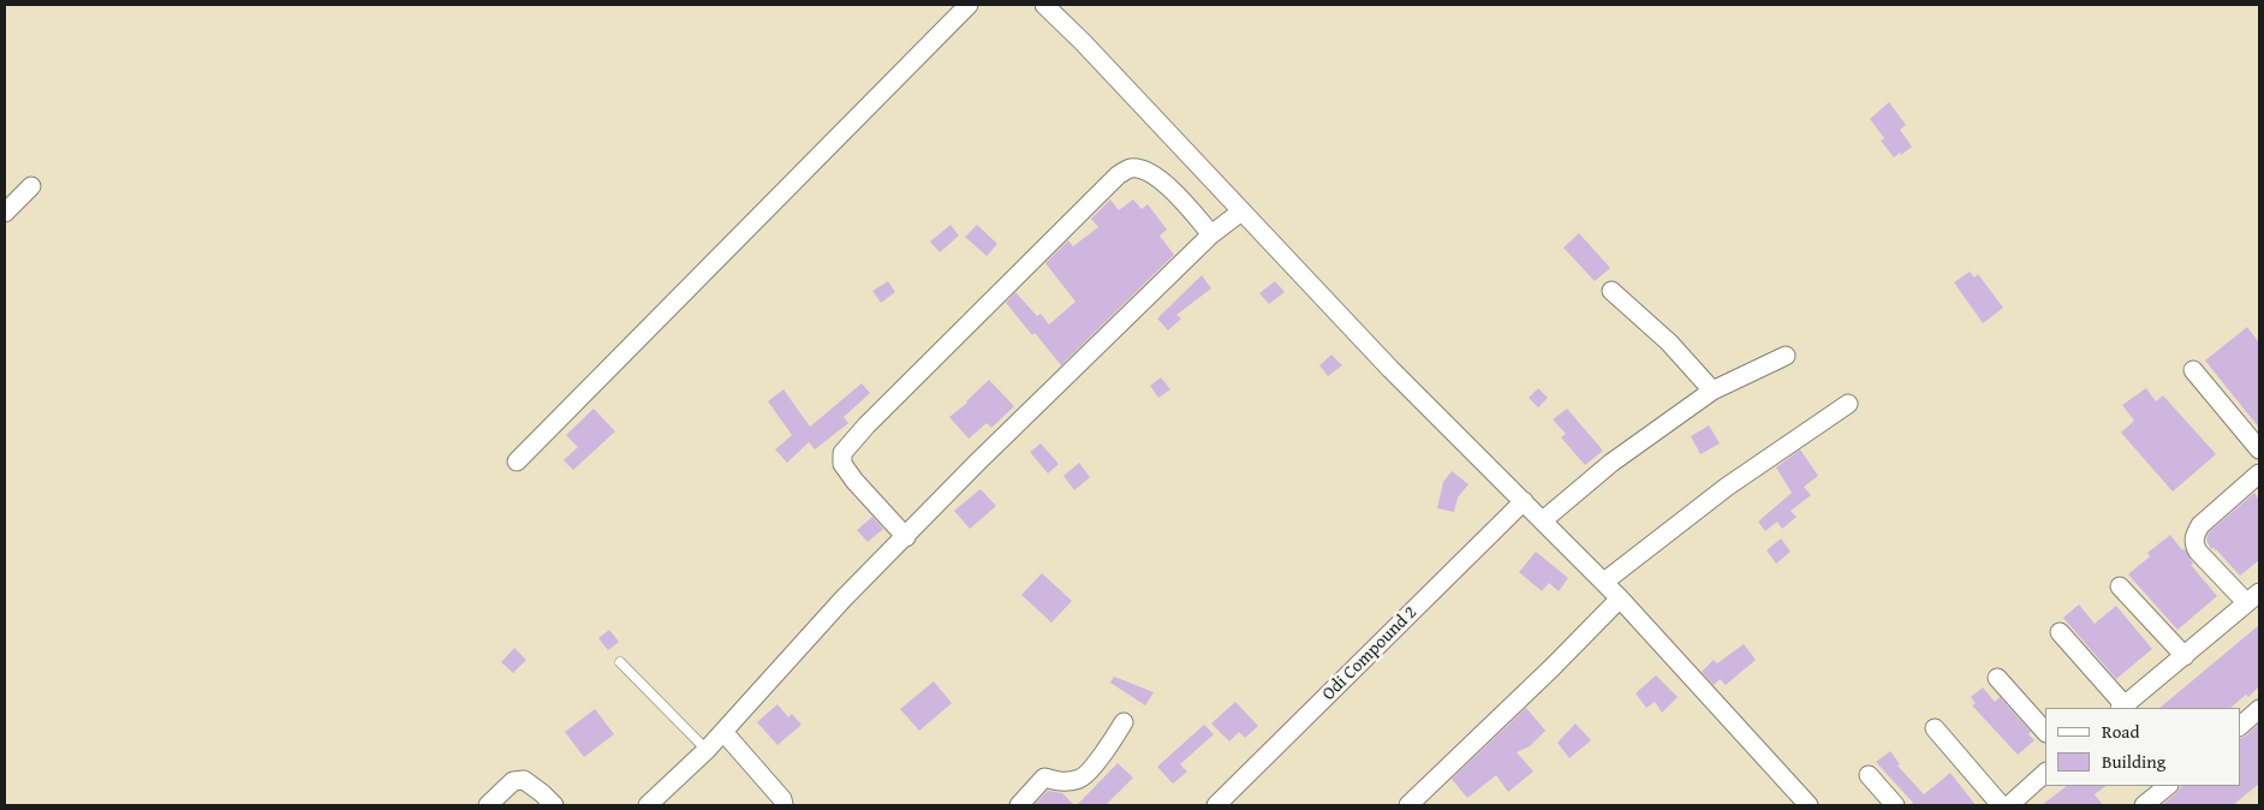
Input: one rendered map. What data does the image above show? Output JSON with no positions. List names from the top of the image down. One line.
{"streets":{"street":["Odi Compound 2"]},"legend":["Road","Building"]}
